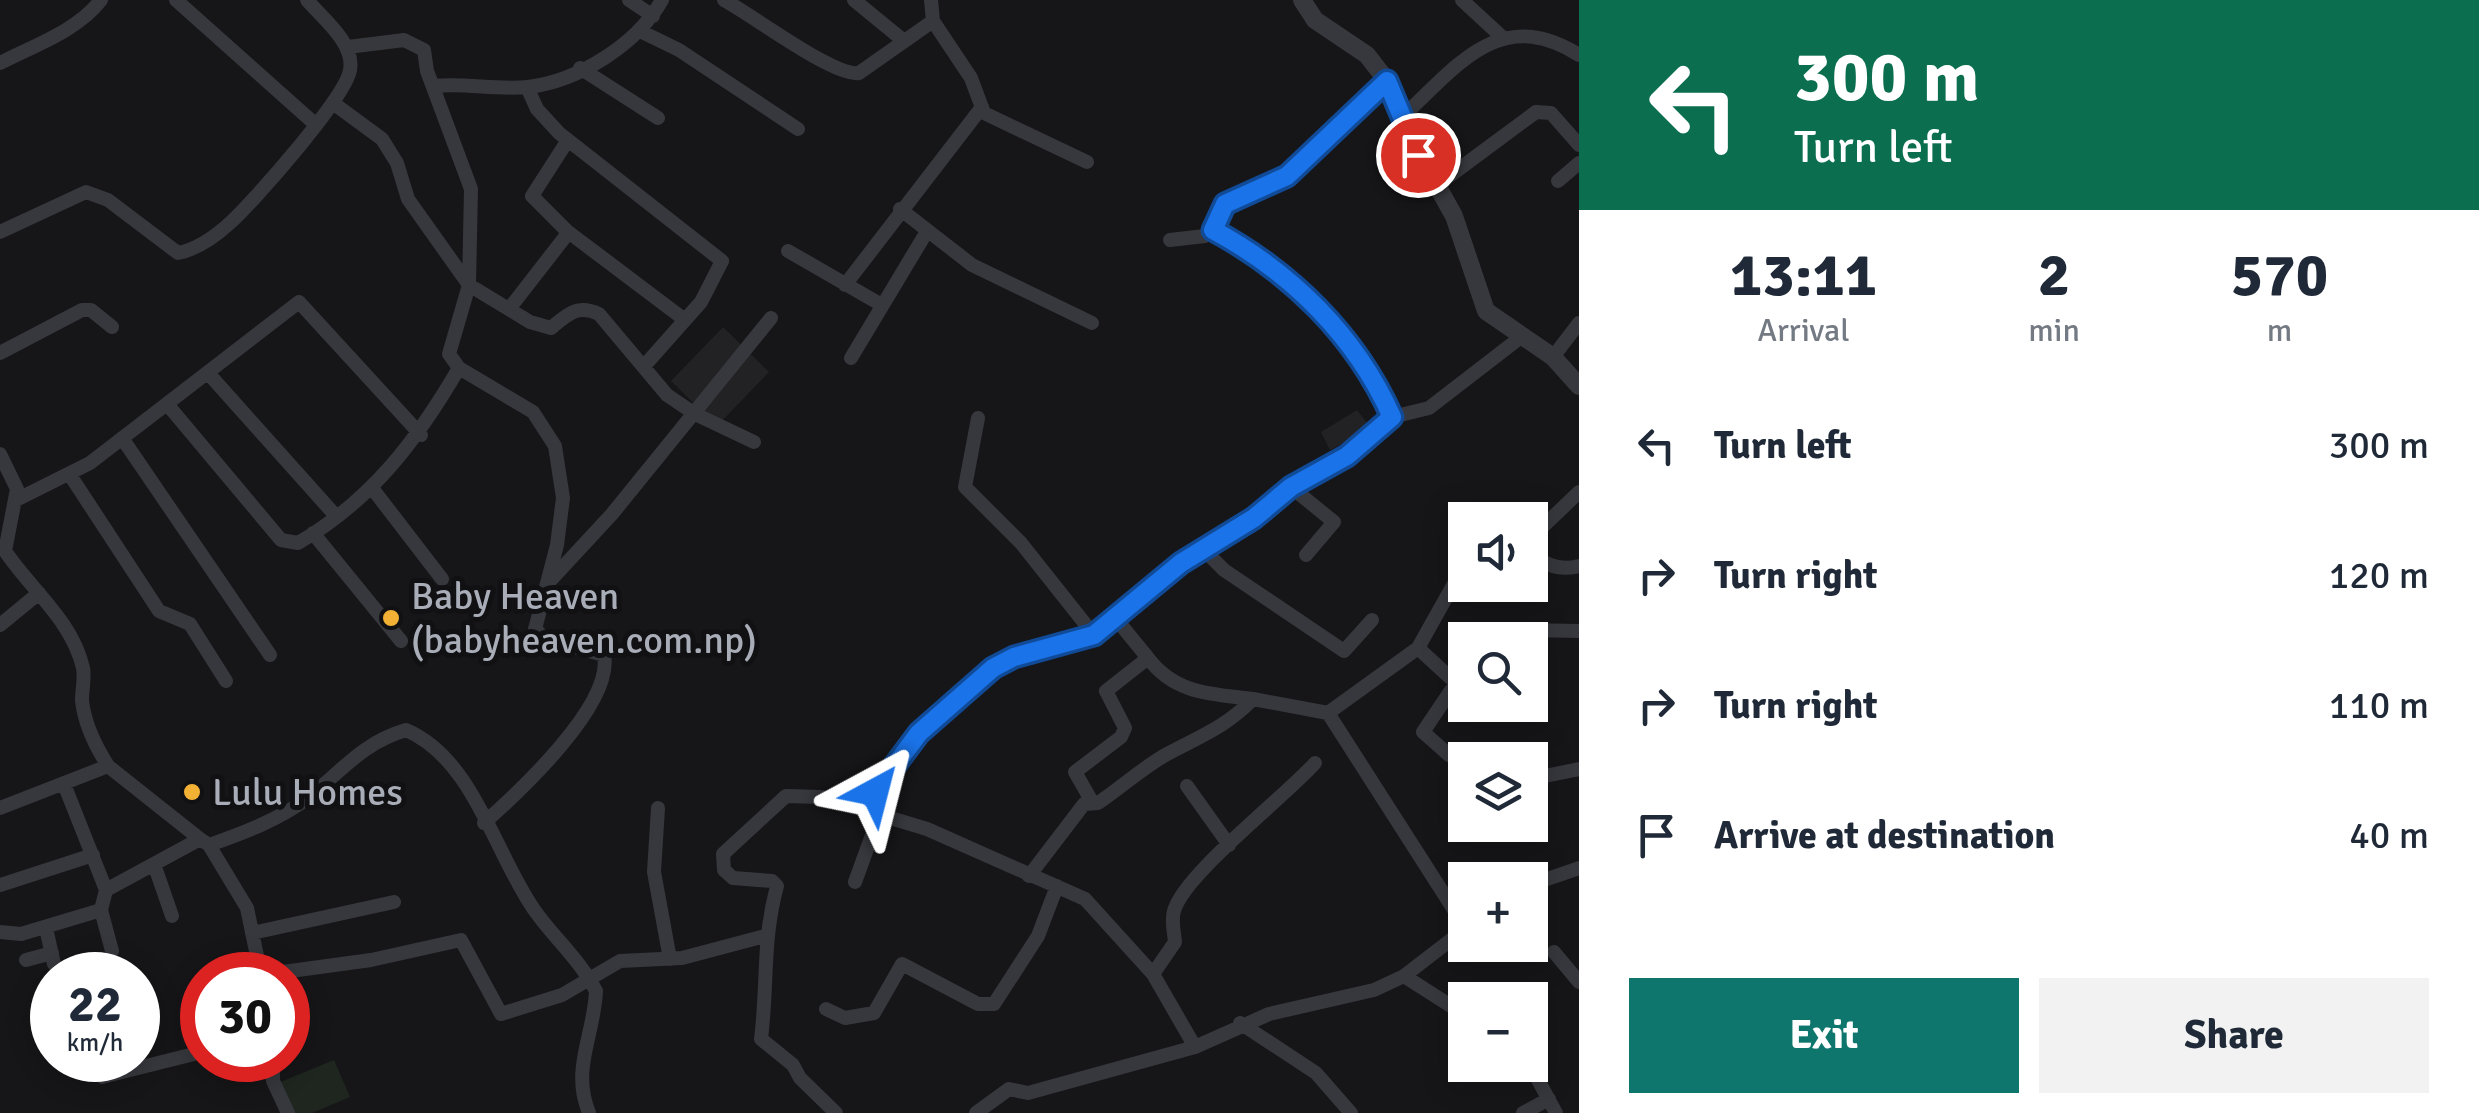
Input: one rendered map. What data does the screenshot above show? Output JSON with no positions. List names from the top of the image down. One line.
{"places":["Baby Heaven (babyheaven.com.np)","Lulu Homes"],"page":{"turn":["300 m","Turn left"],"eta":["13:11","Arrival","2","min","570","m"],"list":[{"name":"Turn left","value":"300 m"},{"name":"Turn right","value":"120 m"},{"name":"Turn right","value":"110 m"},{"name":"Arrive at destination","value":"40 m"}],"map_buttons":["+","−"],"speed":"22 km/h","limit":"30","buttons":["Exit","Share"]}}
